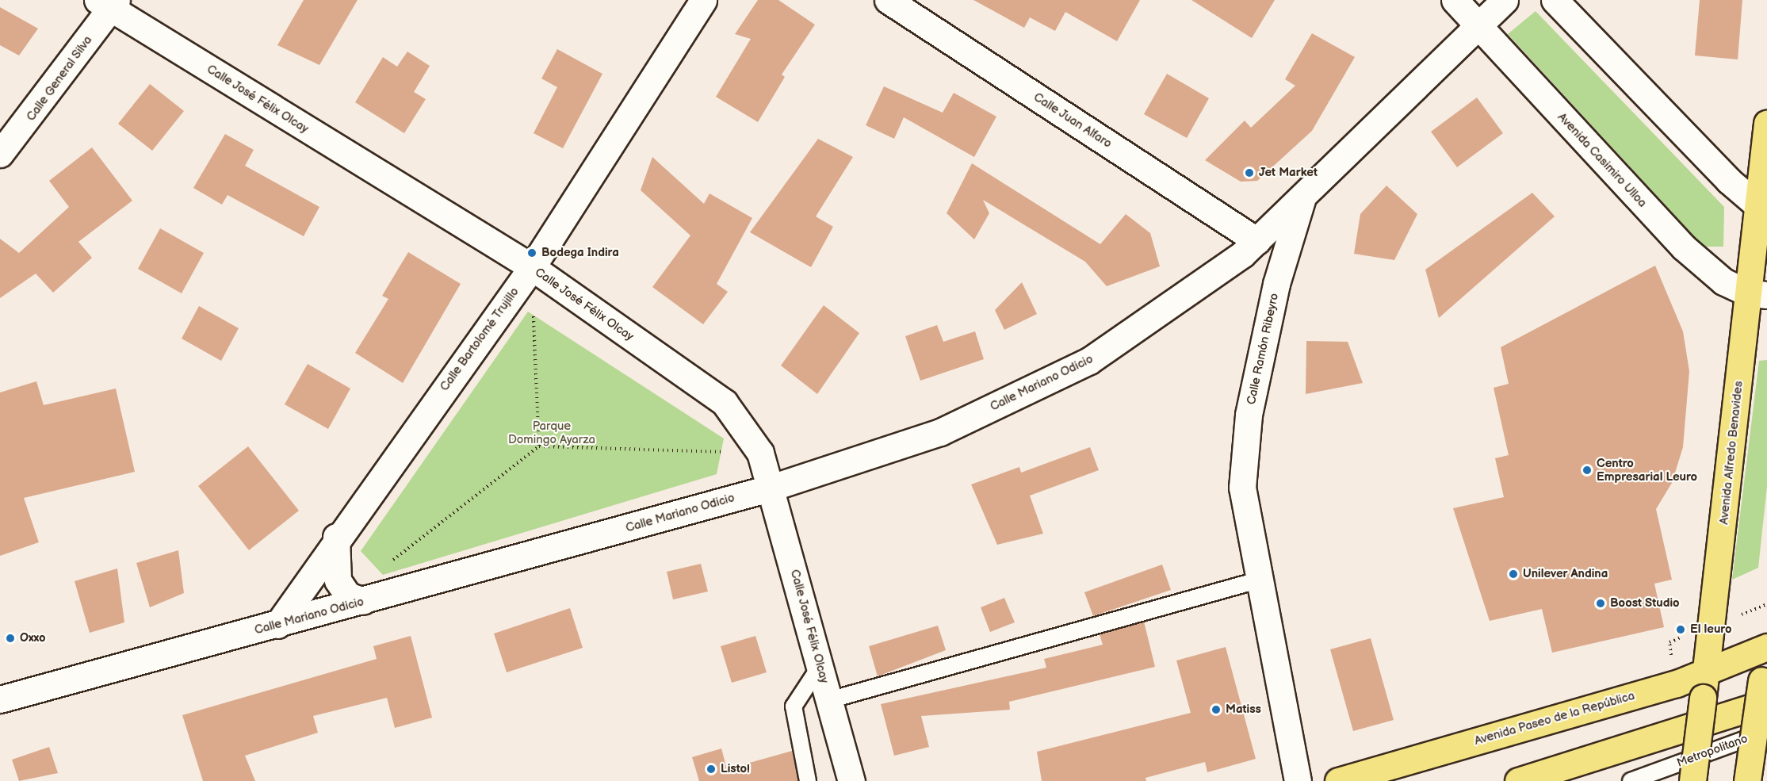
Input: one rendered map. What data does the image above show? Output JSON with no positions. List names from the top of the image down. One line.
{"streets":{"main road":["Avenida Alfredo Benavides","Avenida Paseo de la República"],"street":["Calle General Silva","Calle José Félix Olcay","Calle Juan Alfaro","Avenida Casimiro Ulloa","Calle Bartolomé Trujillo","Calle Ramón Ribeyro","Calle Mariano Odicio"],"lane":["Metropolitano"]},"crossings":[["Calle General Silva","Calle José Félix Olcay"],["Calle José Félix Olcay","Calle Bartolomé Trujillo"],["Calle José Félix Olcay","Calle Mariano Odicio"],["Calle Juan Alfaro","Calle Mariano Odicio"],["Avenida Casimiro Ulloa","Calle Ramón Ribeyro"],["Avenida Casimiro Ulloa","Avenida Alfredo Benavides"],["Calle Bartolomé Trujillo","Calle Mariano Odicio"],["Calle Ramón Ribeyro","Calle Mariano Odicio"],["Avenida Alfredo Benavides","Avenida Paseo de la República"]],"parks":["Parque Domingo Ayarza"],"places":["Jet Market","Bodega Indira","Centro Empresarial Leuro","Unilever Andina","Boost Studio","El leuro","Oxxo","Matiss","Listo!"]}
